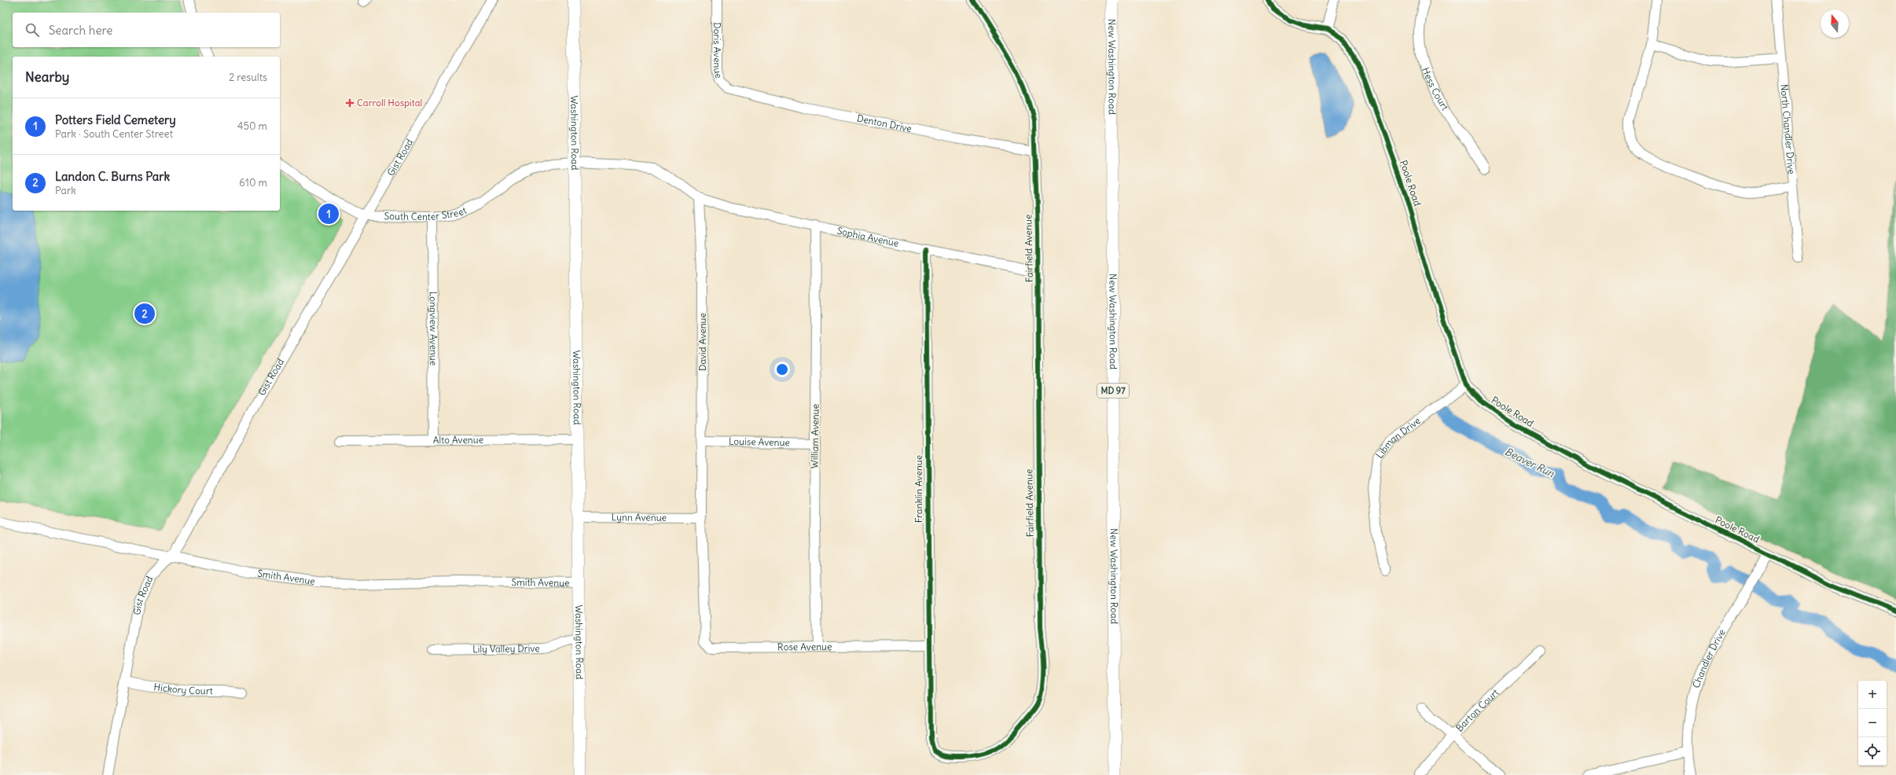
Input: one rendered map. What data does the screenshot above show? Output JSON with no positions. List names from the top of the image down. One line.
{"streets":{"main road":["New Washington Road","Washington Road","MD 97"],"street":["Doris Avenue","Hess Court","Denton Drive","North Chandler Drive","Gist Road","Poole Road","South Center Street","Sophia Avenue","Fairfield Avenue","Longview Avenue","David Avenue","William Avenue","Libman Drive","Alto Avenue","Louise Avenue","Franklin Avenue","Lynn Avenue","Smith Avenue","Rose Avenue","Lily Valley Drive","Chandler Drive","Hickory Court","Barton Court"]},"crossings":[["Doris Avenue","Denton Drive"],["Denton Drive","Fairfield Avenue"],["Washington Road","South Center Street"],["Washington Road","Alto Avenue"],["Washington Road","Lynn Avenue"],["Washington Road","Smith Avenue"],["Washington Road","Lily Valley Drive"],["Gist Road","South Center Street"],["Gist Road","Smith Avenue"],["Gist Road","Hickory Court"],["Poole Road","Libman Drive"],["Poole Road","Chandler Drive"],["South Center Street","Longview Avenue"],["Sophia Avenue","Fairfield Avenue"],["Sophia Avenue","David Avenue"],["Sophia Avenue","William Avenue"],["Sophia Avenue","Franklin Avenue"],["Fairfield Avenue","Franklin Avenue"],["Longview Avenue","Alto Avenue"],["David Avenue","Louise Avenue"],["David Avenue","Lynn Avenue"],["David Avenue","Rose Avenue"],["William Avenue","Louise Avenue"],["William Avenue","Rose Avenue"],["Franklin Avenue","Rose Avenue"]],"water":["Beaver Run"],"places":{"health":["Carroll Hospital"]},"north":"top","page":{"search":"Search here","heading":["Nearby","2 results"],"list":[{"mark":"1","name":"Potters Field Cemetery","note":"Park · South Center Street","value":"450 m"},{"mark":"2","name":"Landon C. Burns Park","note":"Park","value":"610 m"}],"pins":["1","2"],"map_buttons":["+","−"]}}
